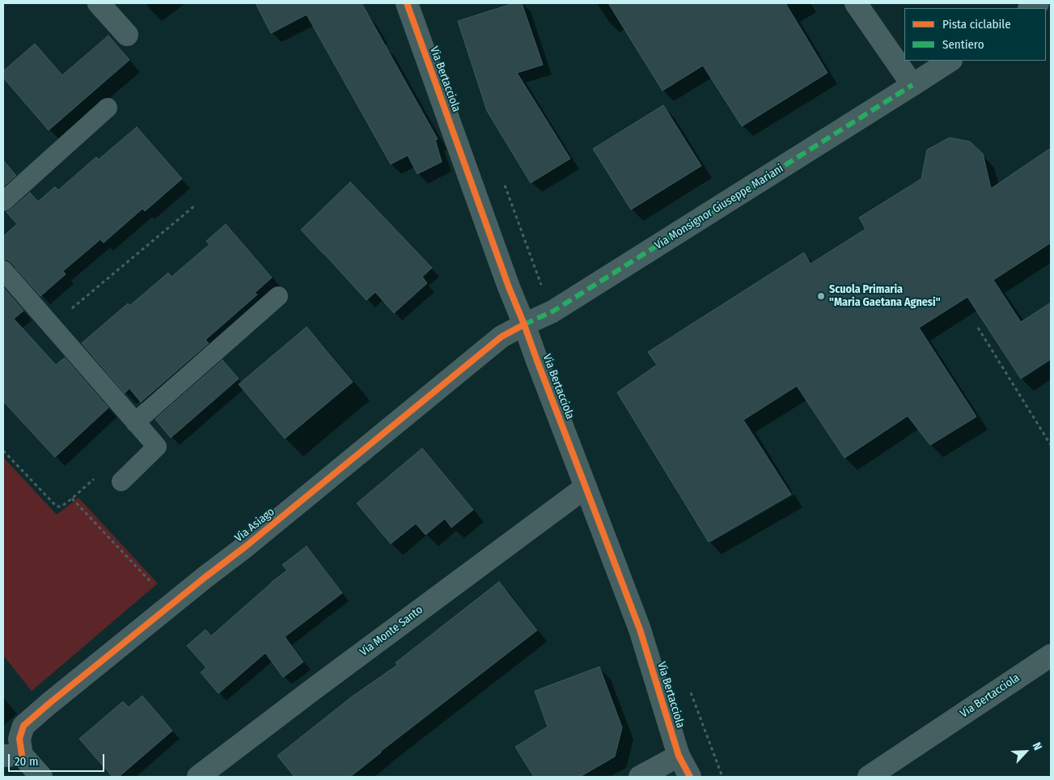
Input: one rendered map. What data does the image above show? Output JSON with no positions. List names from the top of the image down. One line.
{"streets":{"street":["Via Bertacciola","Via Monsignor Giuseppe Mariani","Via Asiago","Via Monte Santo"]},"crossings":[["Via Bertacciola","Via Monsignor Giuseppe Mariani"],["Via Bertacciola","Via Asiago"],["Via Bertacciola","Via Monte Santo"],["Via Monsignor Giuseppe Mariani","Via Asiago"]],"places":["Scuola Primaria \"Maria Gaetana Agnesi\""],"legend":["Pista ciclabile","Sentiero"],"scale_bar":"20 m","north":"top right"}
